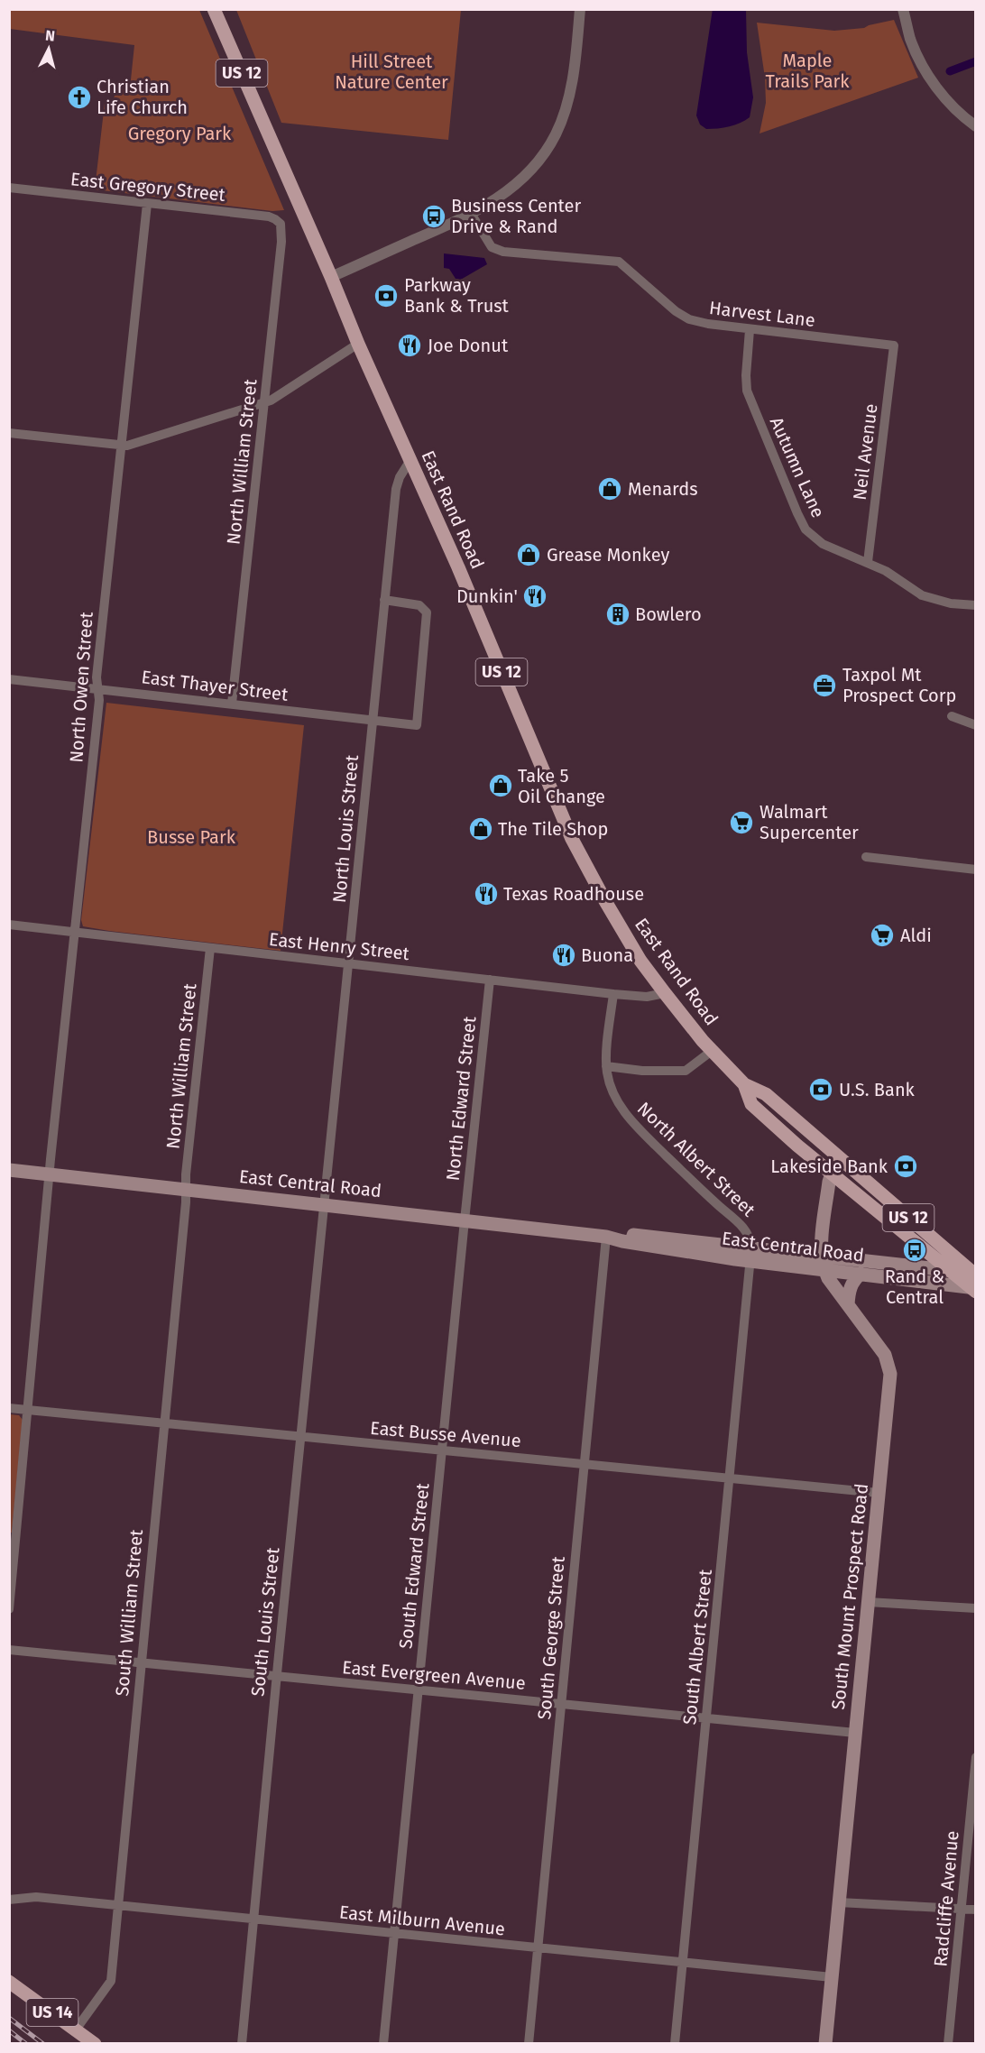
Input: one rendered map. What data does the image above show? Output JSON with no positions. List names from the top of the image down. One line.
{"streets":{"main road":["US 12","East Rand Road","East Central Road","South Mount Prospect Road","US 14"],"street":["East Gregory Street","Harvest Lane","Neil Avenue","North William Street","Autumn Lane","East Thayer Street","North Owen Street","North Louis Street","East Henry Street","North Edward Street","North Albert Street","East Busse Avenue","South Edward Street","South William Street","South Louis Street","South George Street","South Albert Street","East Evergreen Avenue","Radcliffe Avenue","East Milburn Avenue"]},"crossings":[["East Gregory Street","North William Street"],["East Gregory Street","North Owen Street"],["Harvest Lane","Neil Avenue"],["Harvest Lane","Autumn Lane"],["Neil Avenue","Autumn Lane"],["North William Street","East Thayer Street"],["North William Street","East Henry Street"],["North William Street","East Central Road"],["North William Street","South William Street"],["East Rand Road","North Louis Street"],["East Rand Road","East Henry Street"],["East Rand Road","East Central Road"],["East Rand Road","South Mount Prospect Road"],["East Thayer Street","North Owen Street"],["East Thayer Street","North Louis Street"],["North Owen Street","East Henry Street"],["North Owen Street","East Central Road"],["North Owen Street","East Busse Avenue"],["North Louis Street","East Henry Street"],["North Louis Street","East Central Road"],["North Louis Street","South Louis Street"],["East Henry Street","North Edward Street"],["East Henry Street","North Albert Street"],["North Edward Street","East Central Road"],["North Edward Street","South Edward Street"],["North Albert Street","East Central Road"],["North Albert Street","South Albert Street"],["East Central Road","South Edward Street"],["East Central Road","South Mount Prospect Road"],["East Central Road","South William Street"],["East Central Road","South Louis Street"],["East Central Road","South George Street"],["East Central Road","South Albert Street"],["East Busse Avenue","South Edward Street"],["East Busse Avenue","South Mount Prospect Road"],["East Busse Avenue","South William Street"],["East Busse Avenue","South Louis Street"],["East Busse Avenue","South George Street"],["East Busse Avenue","South Albert Street"],["South Edward Street","East Evergreen Avenue"],["South Edward Street","East Milburn Avenue"],["South Mount Prospect Road","East Evergreen Avenue"],["South Mount Prospect Road","East Milburn Avenue"],["South William Street","East Evergreen Avenue"],["South William Street","East Milburn Avenue"],["South William Street","US 14"],["South Louis Street","East Evergreen Avenue"],["South Louis Street","East Milburn Avenue"],["South George Street","East Evergreen Avenue"],["South George Street","East Milburn Avenue"],["South Albert Street","East Evergreen Avenue"],["South Albert Street","East Milburn Avenue"]],"parks":["Maple Trails Park","Hill Street Nature Center","Gregory Park","Busse Park"],"places":{"church":["Christian Life Church"],"bus stop":["Business Center Drive & Rand","Rand & Central"],"bank":["Parkway Bank & Trust","U.S. Bank","Lakeside Bank"],"restaurant":["Joe Donut","Dunkin'","Texas Roadhouse","Buona"],"shop":["Menards","Grease Monkey","Take 5 Oil Change","The Tile Shop"],"building":["Bowlero"],"office":["Taxpol Mt Prospect Corp"],"supermarket":["Walmart Supercenter","Aldi"]},"north":"top"}
